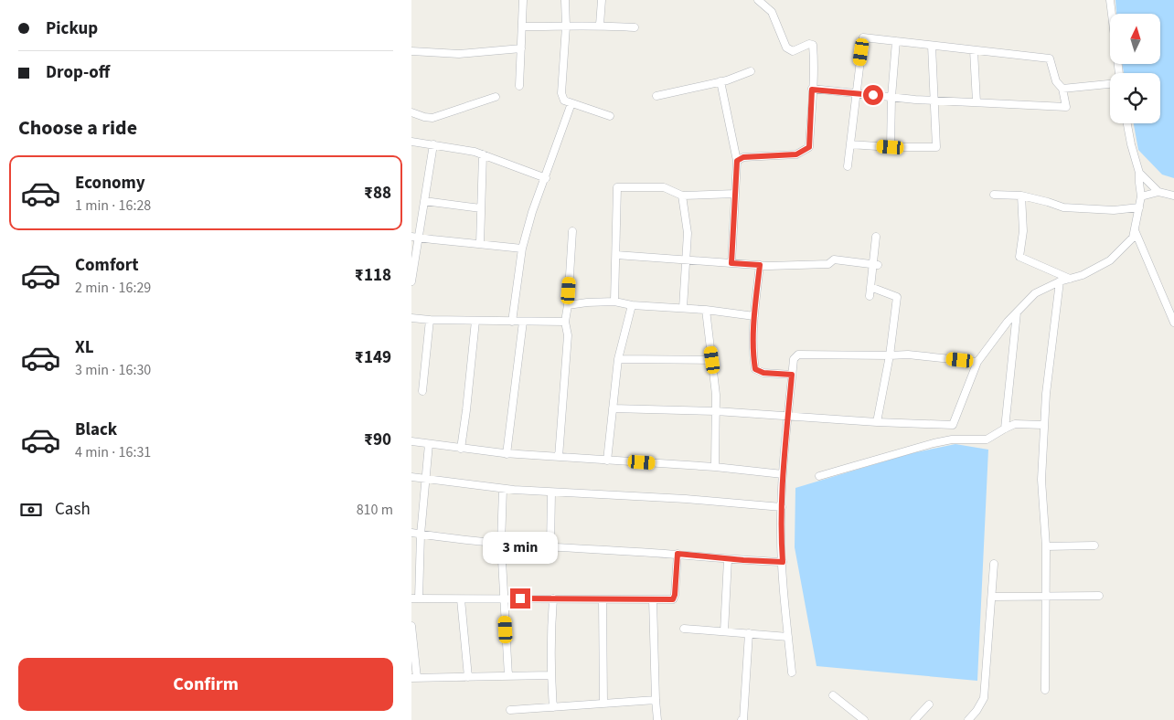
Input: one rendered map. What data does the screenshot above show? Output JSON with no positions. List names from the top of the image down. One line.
{"north":"top","page":{"banner":["Pickup","Drop-off"],"heading":"Choose a ride","list":[{"name":"Economy","note":"1 min · 16:28","value":"₹88"},{"name":"Comfort","note":"2 min · 16:29","value":"₹118"},{"name":"XL","note":"3 min · 16:30","value":"₹149"},{"name":"Black","note":"4 min · 16:31","value":"₹90"}],"pay":["Cash","810 m"],"bubble":"3 min","buttons":"Confirm"}}
